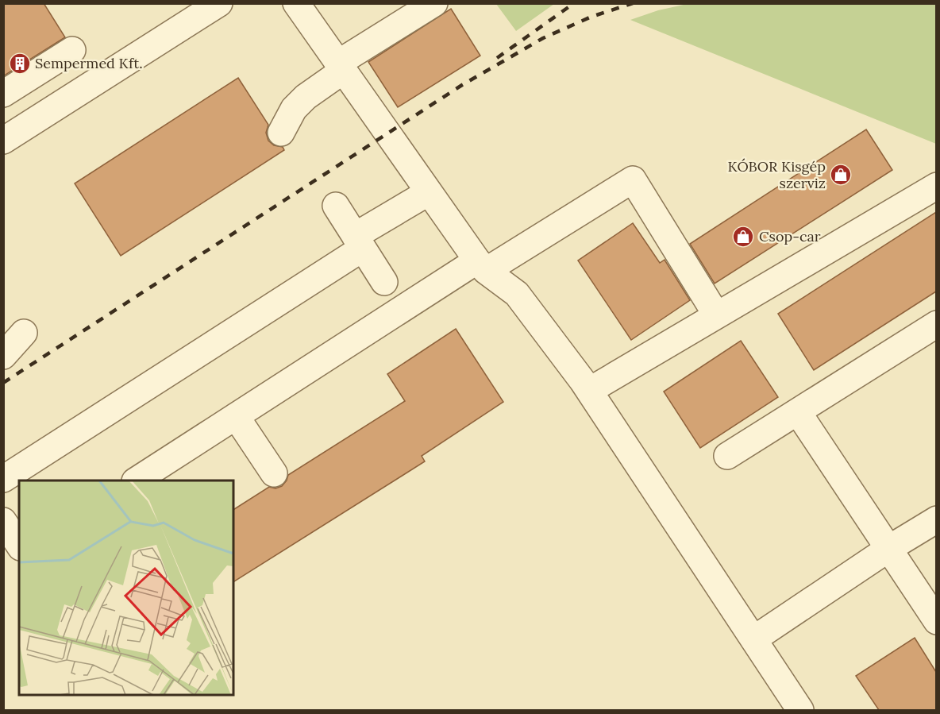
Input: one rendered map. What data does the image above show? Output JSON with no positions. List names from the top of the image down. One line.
{"places":{"building":["Sempermed Kft."],"shop":["KÓBOR Kisgép szerviz","Csop-car"]}}
